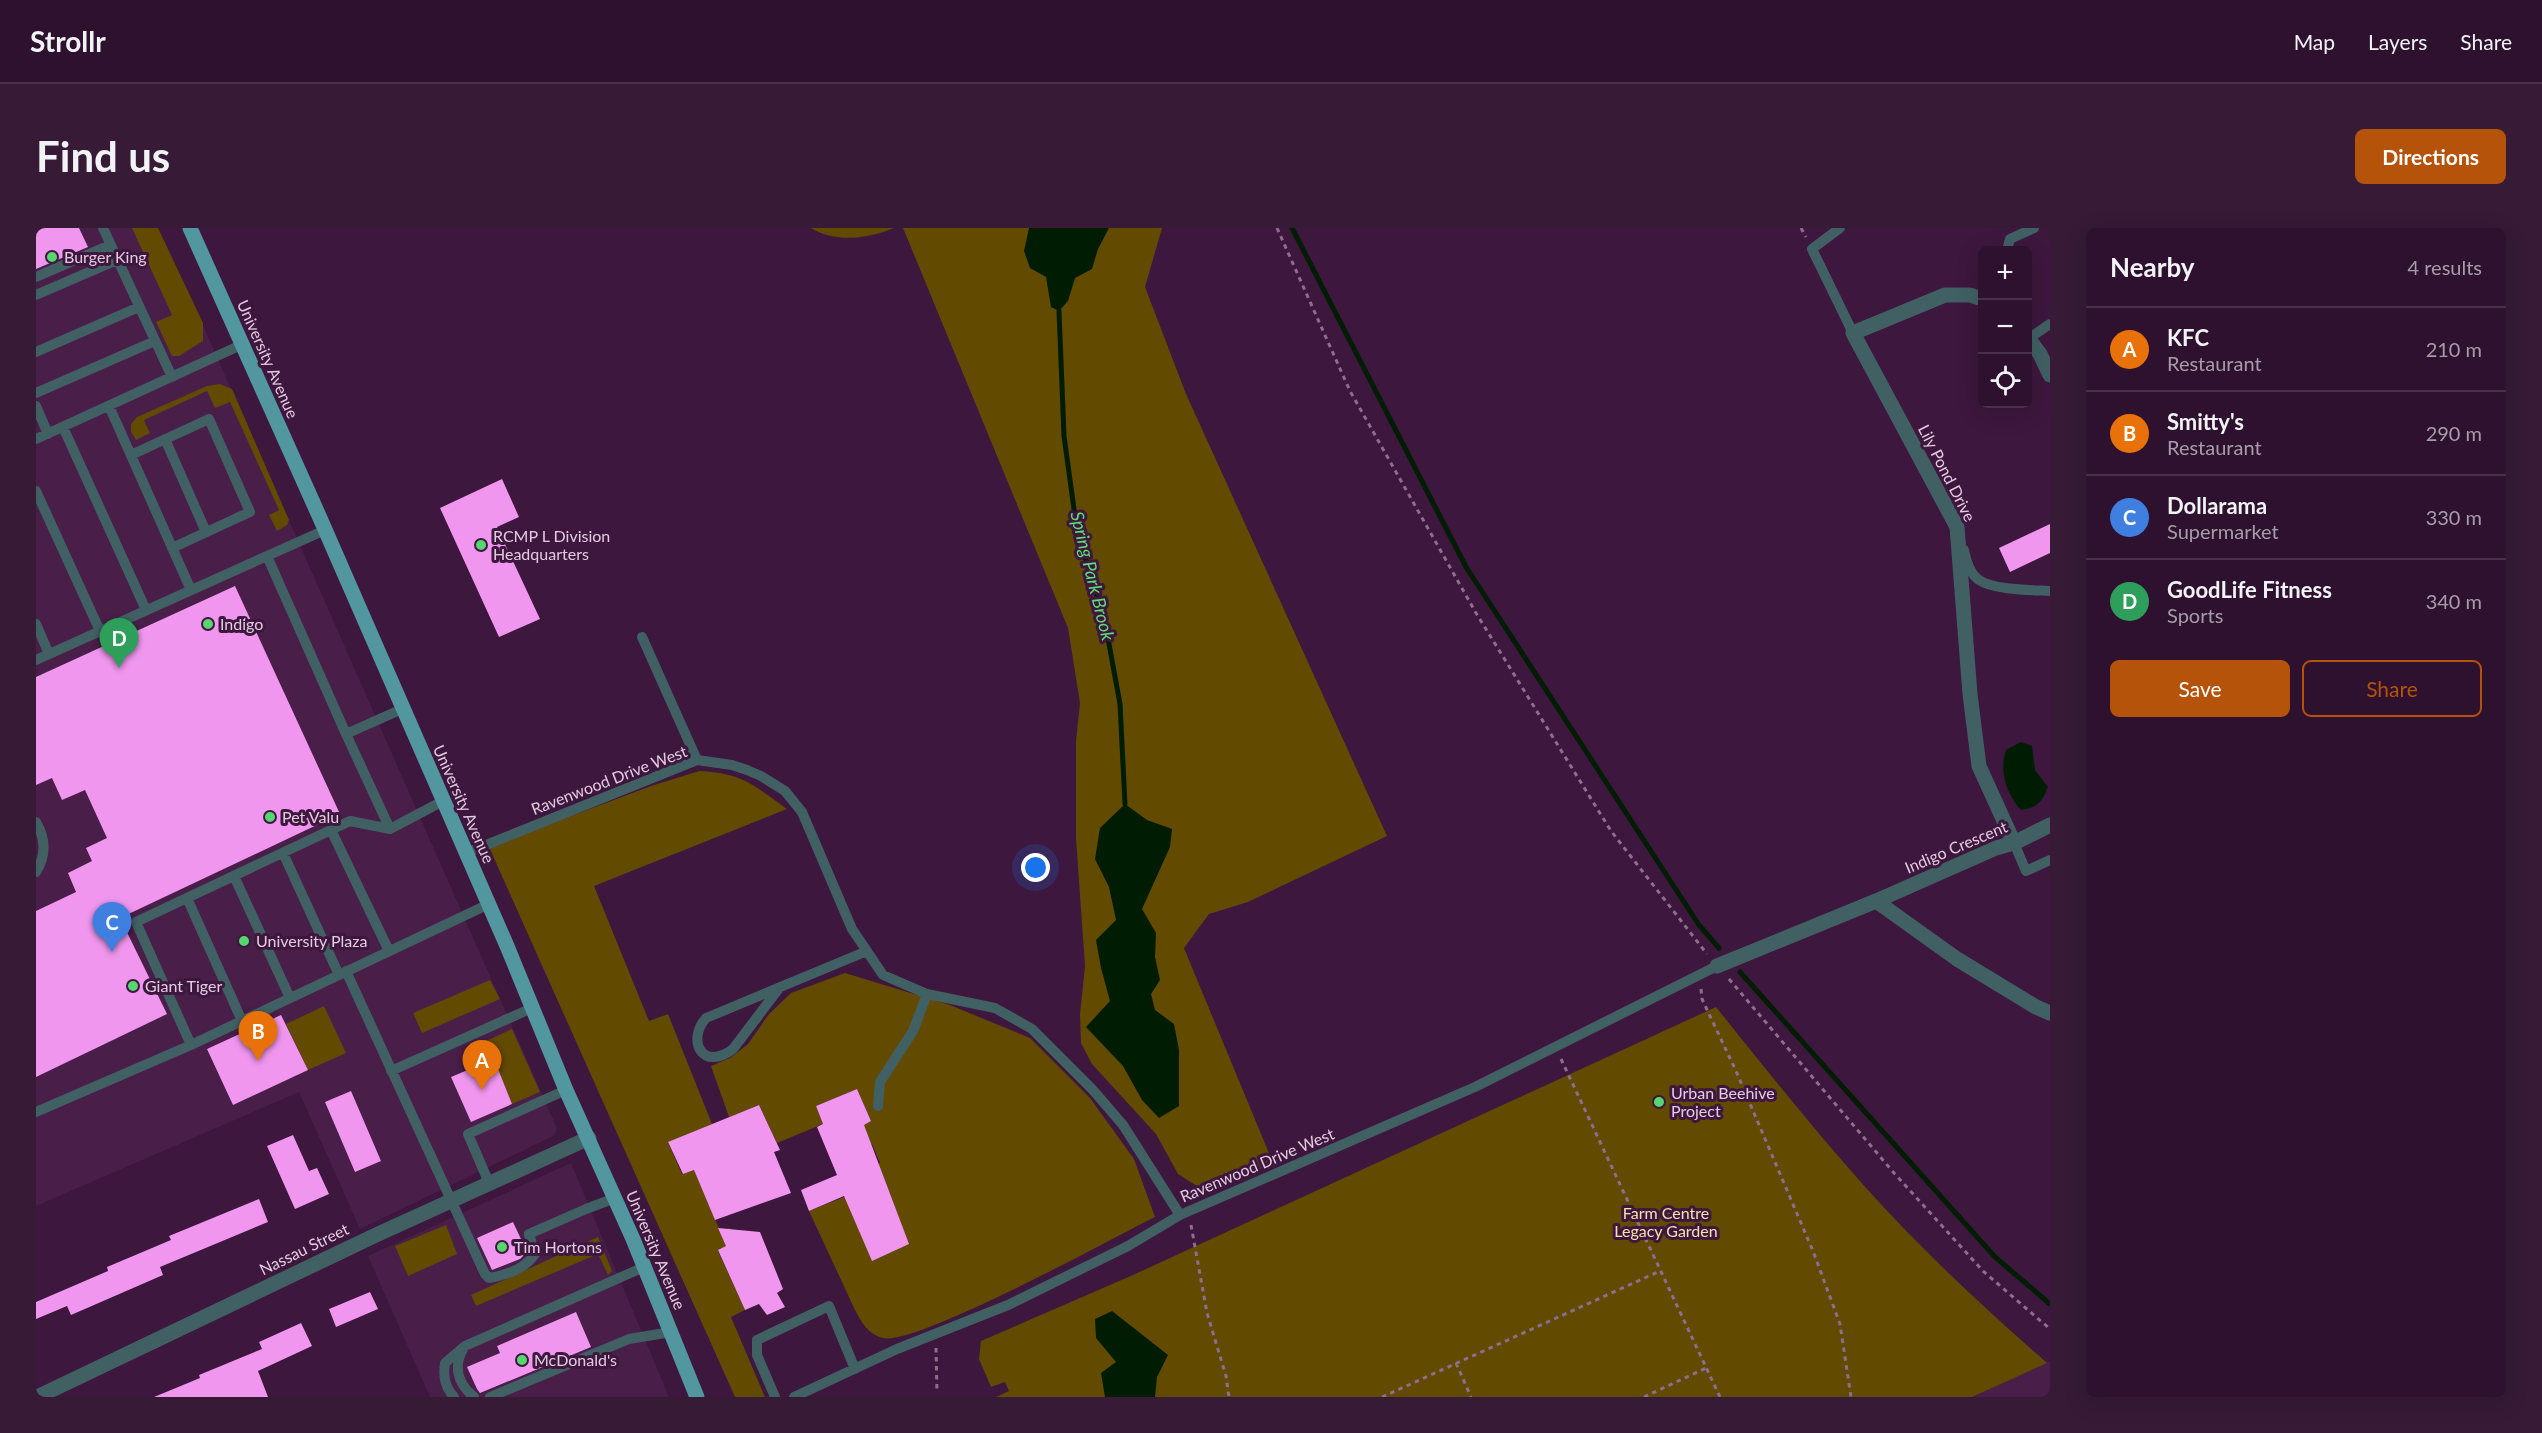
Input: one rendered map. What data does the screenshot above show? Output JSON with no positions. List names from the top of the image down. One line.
{"streets":{"main road":["University Avenue"],"street":["Lily Pond Drive","Indigo Crescent","Nassau Street"],"lane":["Ravenwood Drive West"]},"crossings":[["University Avenue","Ravenwood Drive West"],["University Avenue","Nassau Street"],["Lily Pond Drive","Indigo Crescent"],["Ravenwood Drive West","Indigo Crescent"]],"water":["Spring Park Brook"],"parks":["Farm Centre Legacy Garden"],"places":["Burger King","RCMP L Division Headquarters","Indigo","Pet Valu","University Plaza","Giant Tiger","Urban Beehive Project","Tim Hortons","McDonald's"],"page":{"header":"Strollr","nav":["Map","Layers","Share"],"buttons":["Directions",["Save","Share"]],"title":"Find us","heading":["Nearby","4 results"],"map_buttons":["+","−"],"list":[{"mark":"A","name":"KFC","note":"Restaurant","value":"210 m"},{"mark":"B","name":"Smitty's","note":"Restaurant","value":"290 m"},{"mark":"C","name":"Dollarama","note":"Supermarket","value":"330 m"},{"mark":"D","name":"GoodLife Fitness","note":"Sports","value":"340 m"}],"pins":["D","C","B","A"]}}
